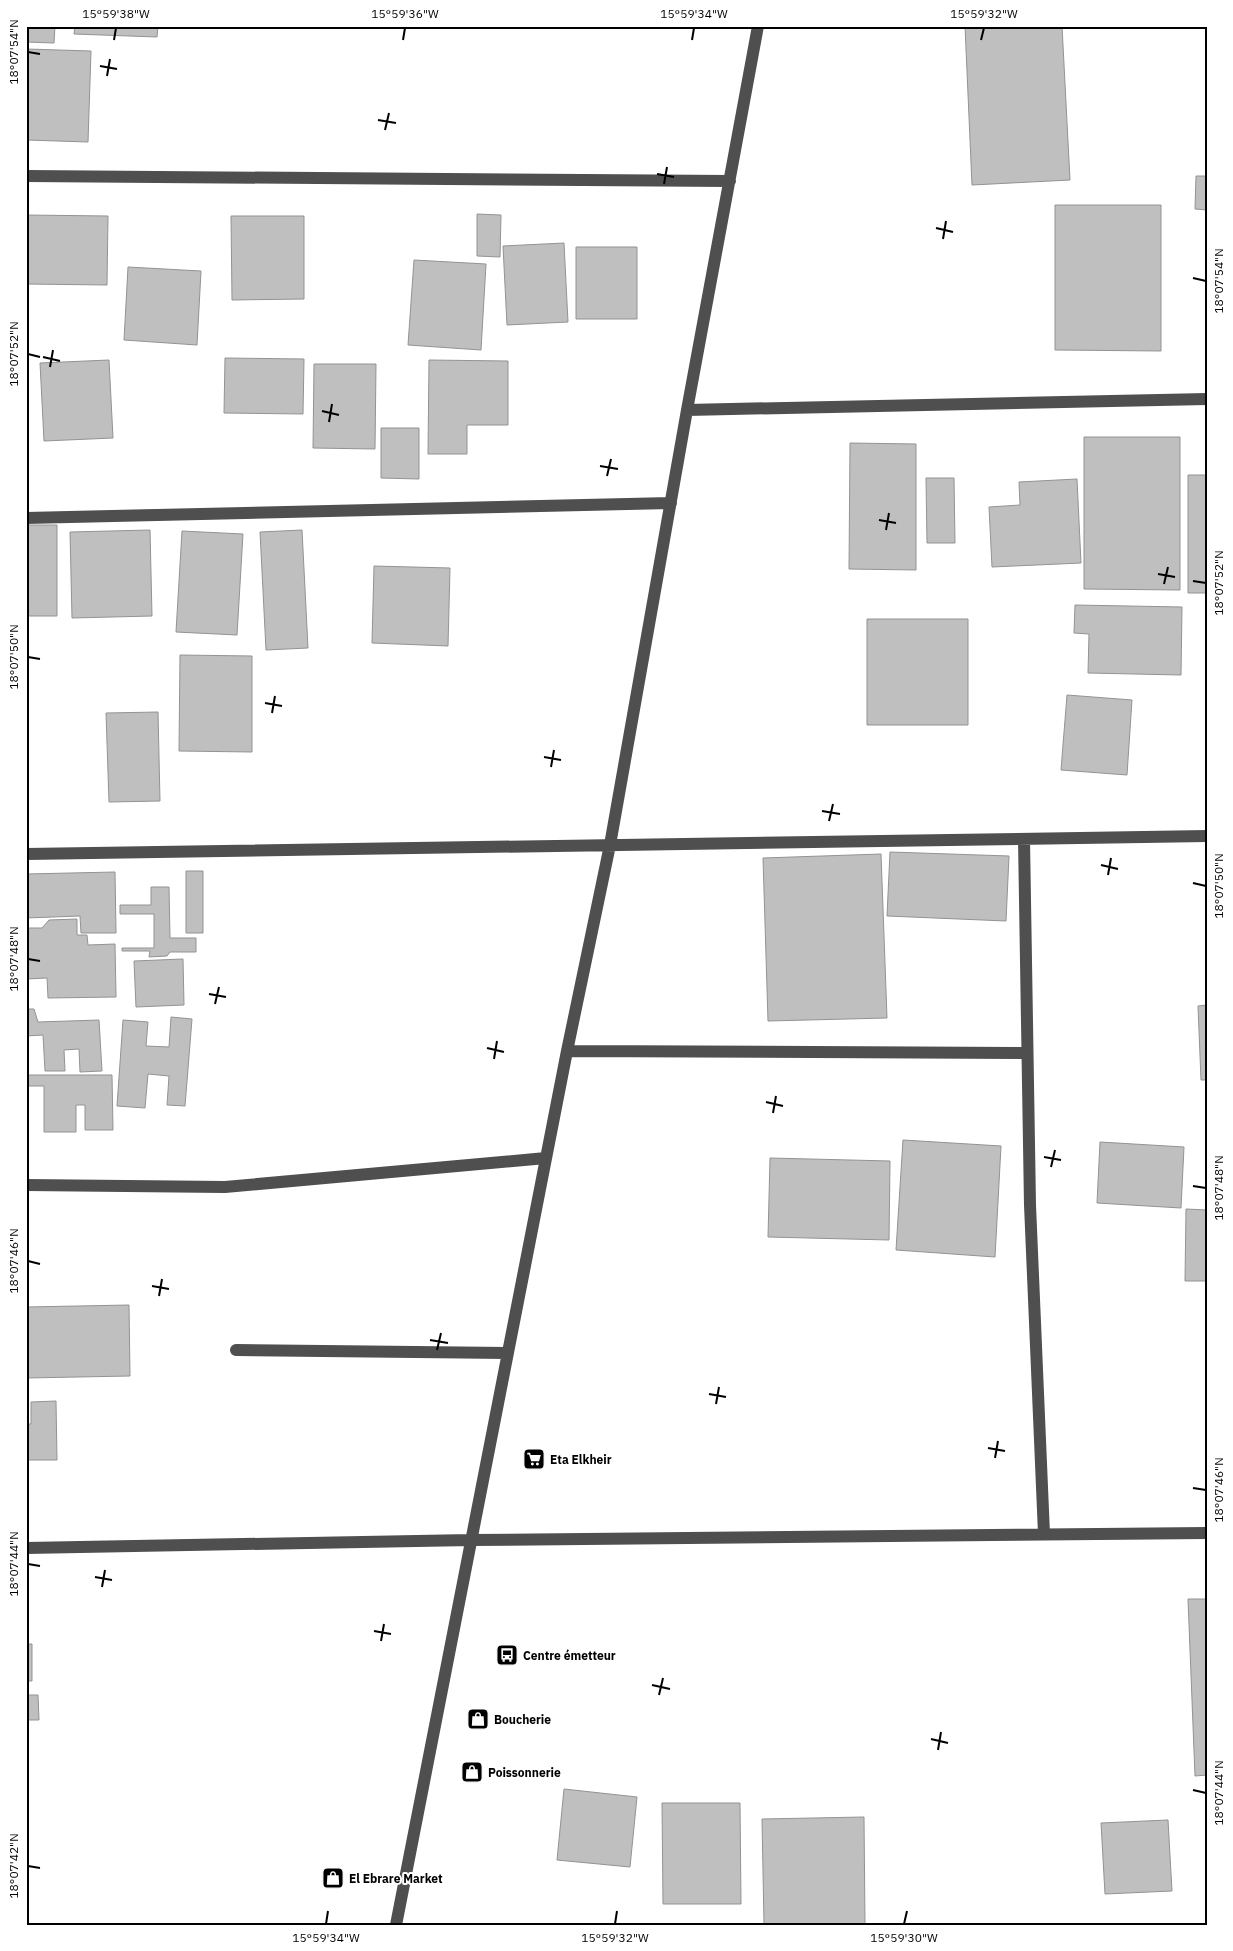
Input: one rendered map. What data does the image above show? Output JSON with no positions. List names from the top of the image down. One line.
{"places":{"supermarket":["Eta Elkheir"],"bus stop":["Centre émetteur"],"shop":["Boucherie","Poissonnerie","El Ebrare Market"]},"coordinates":["15°59'38\"W","15°59'36\"W","15°59'34\"W","15°59'32\"W","18°07'54\"N","18°07'52\"N","18°07'50\"N","18°07'48\"N","18°07'46\"N","18°07'44\"N","18°07'42\"N","15°59'30\"W"]}
